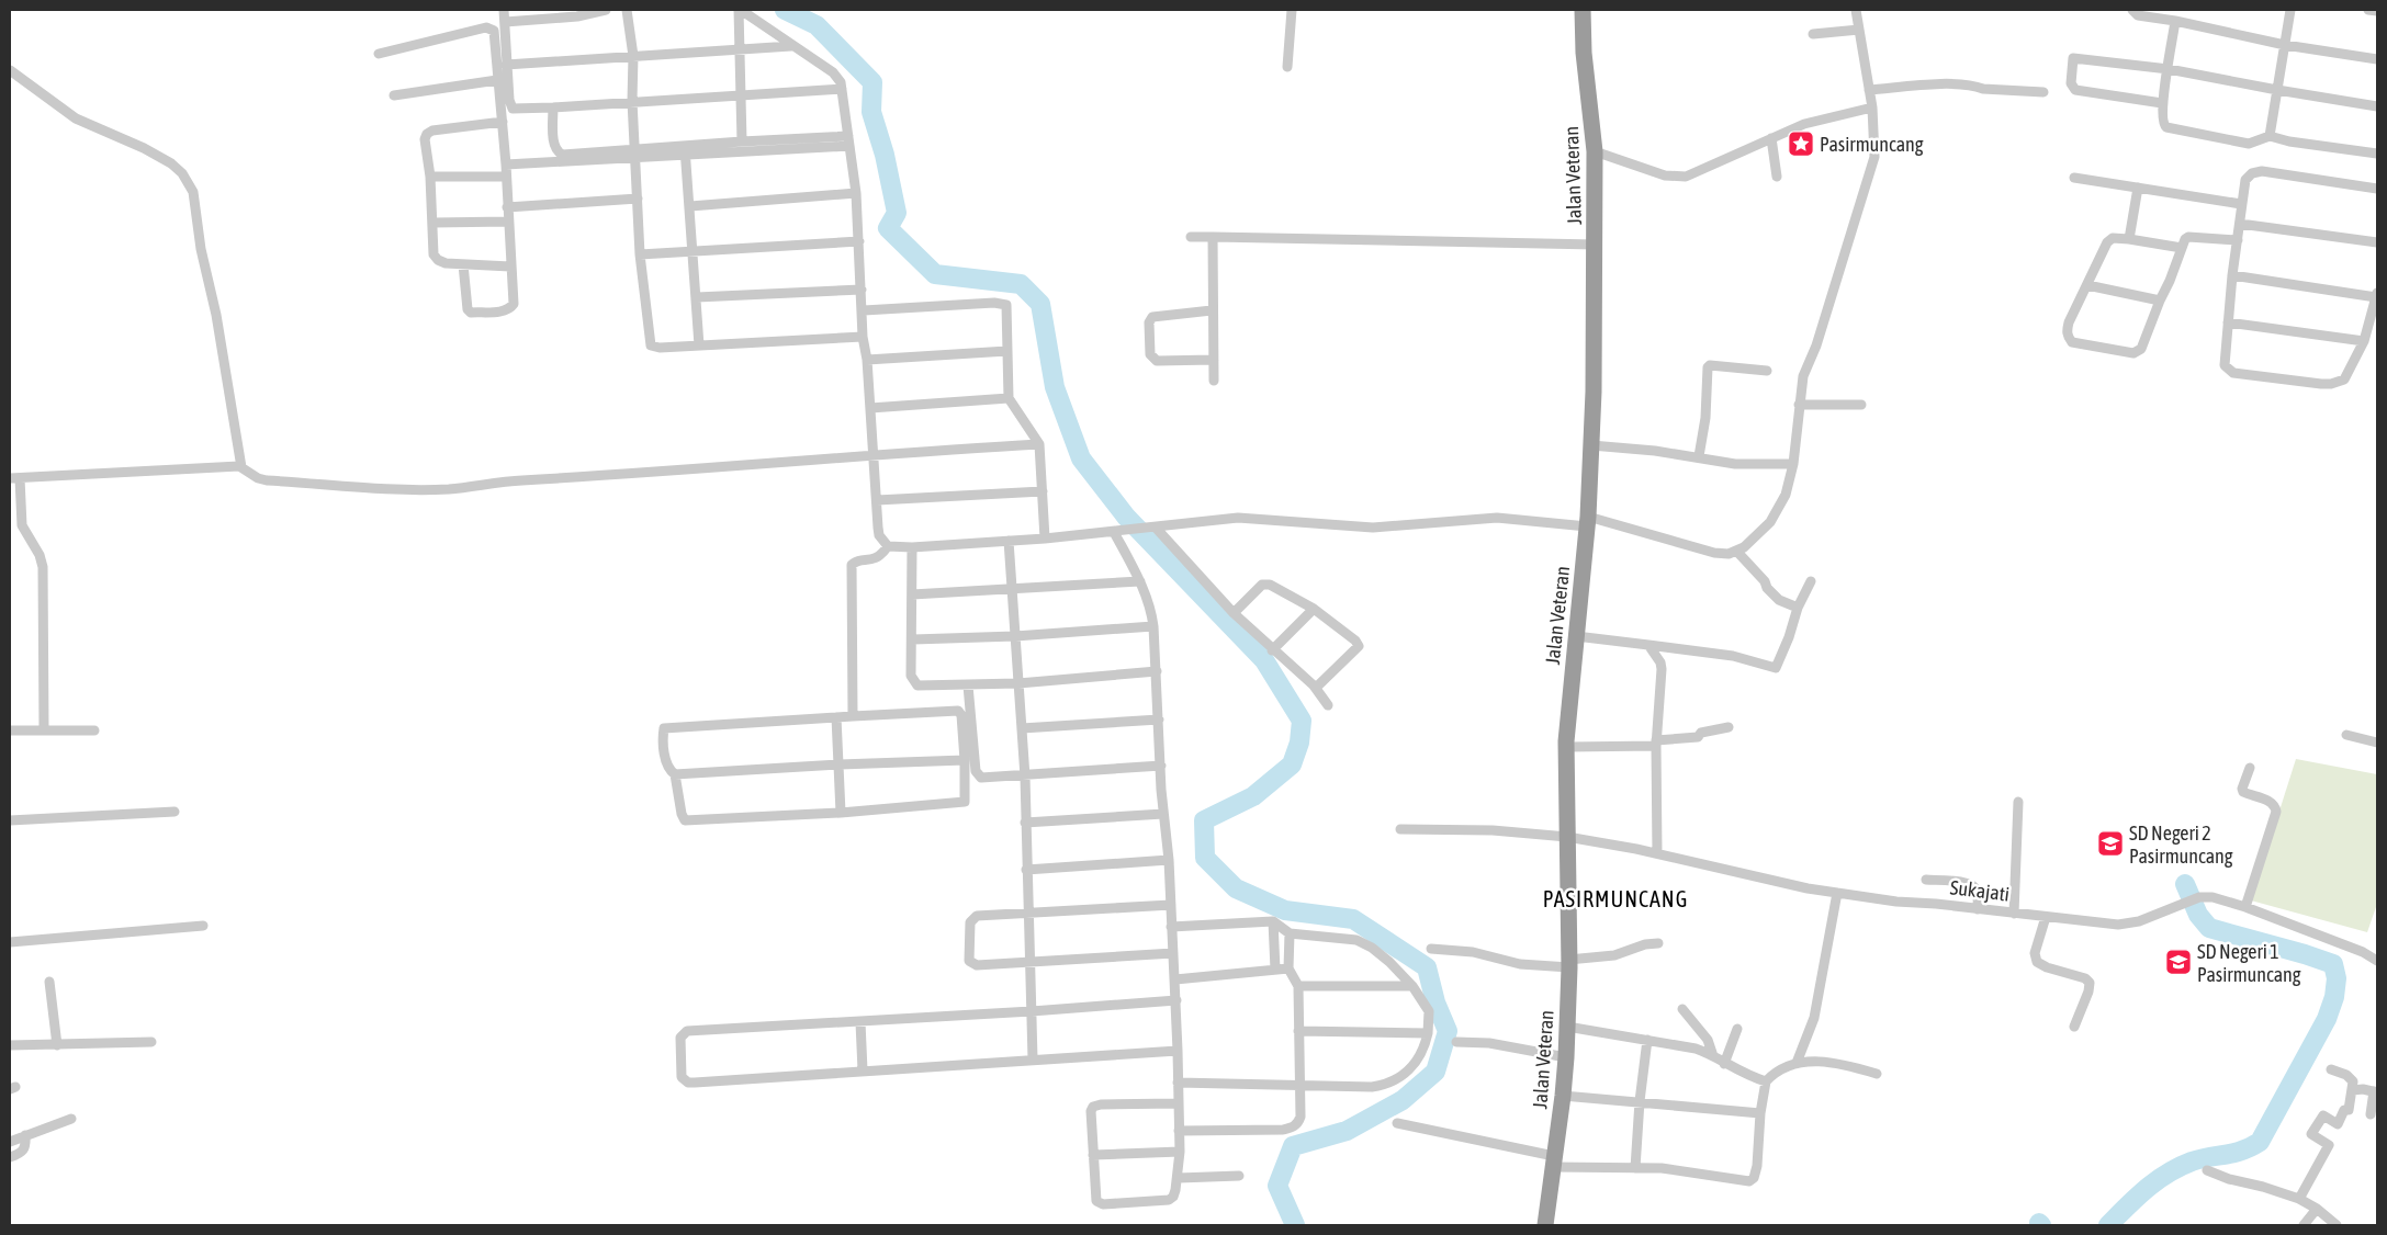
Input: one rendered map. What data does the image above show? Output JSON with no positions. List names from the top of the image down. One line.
{"streets":{"highway":["Jalan Veteran"],"street":["Sukajati"]},"crossings":[["Jalan Veteran","Sukajati"]],"districts":["PASIRMUNCANG"],"places":{"place":["Pasirmuncang"],"school or university":["SD Negeri 2 Pasirmuncang","SD Negeri 1 Pasirmuncang"]}}
